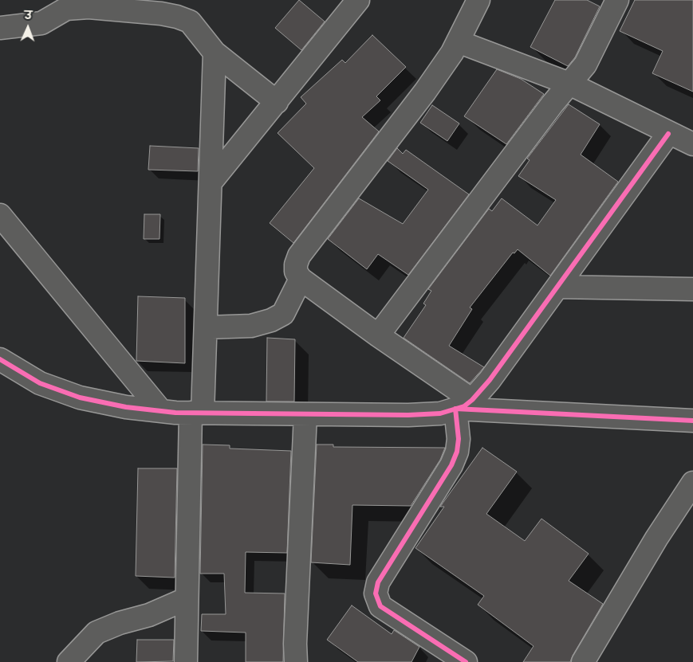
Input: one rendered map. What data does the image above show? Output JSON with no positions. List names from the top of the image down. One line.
{"north":"top"}
